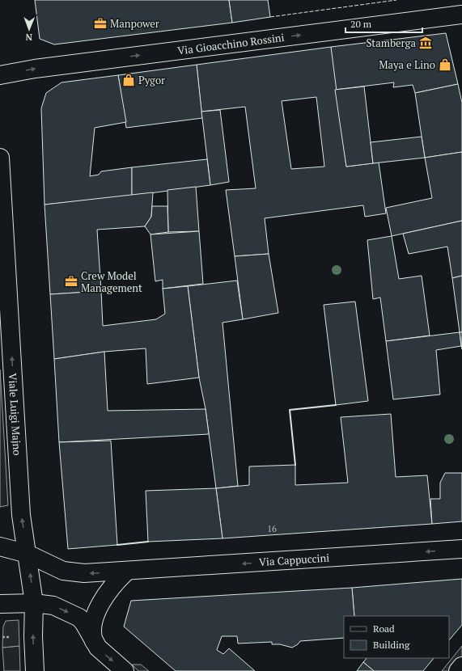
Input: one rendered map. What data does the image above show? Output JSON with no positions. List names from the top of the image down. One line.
{"streets":{"street":["Via Gioacchino Rossini","Viale Luigi Majno","Via Cappuccini"]},"crossings":[["Viale Luigi Majno","Via Cappuccini"]],"one_way":["Via Gioacchino Rossini","Viale Luigi Majno","Via Cappuccini"],"places":{"office":["Manpower","Crew Model Management"],"museum":["Stamberga"],"shop":["Maya e Lino","Pygor"]},"house_numbers":["16"],"legend":["Road","Building"],"scale_bar":"20 m","north":"bottom"}
